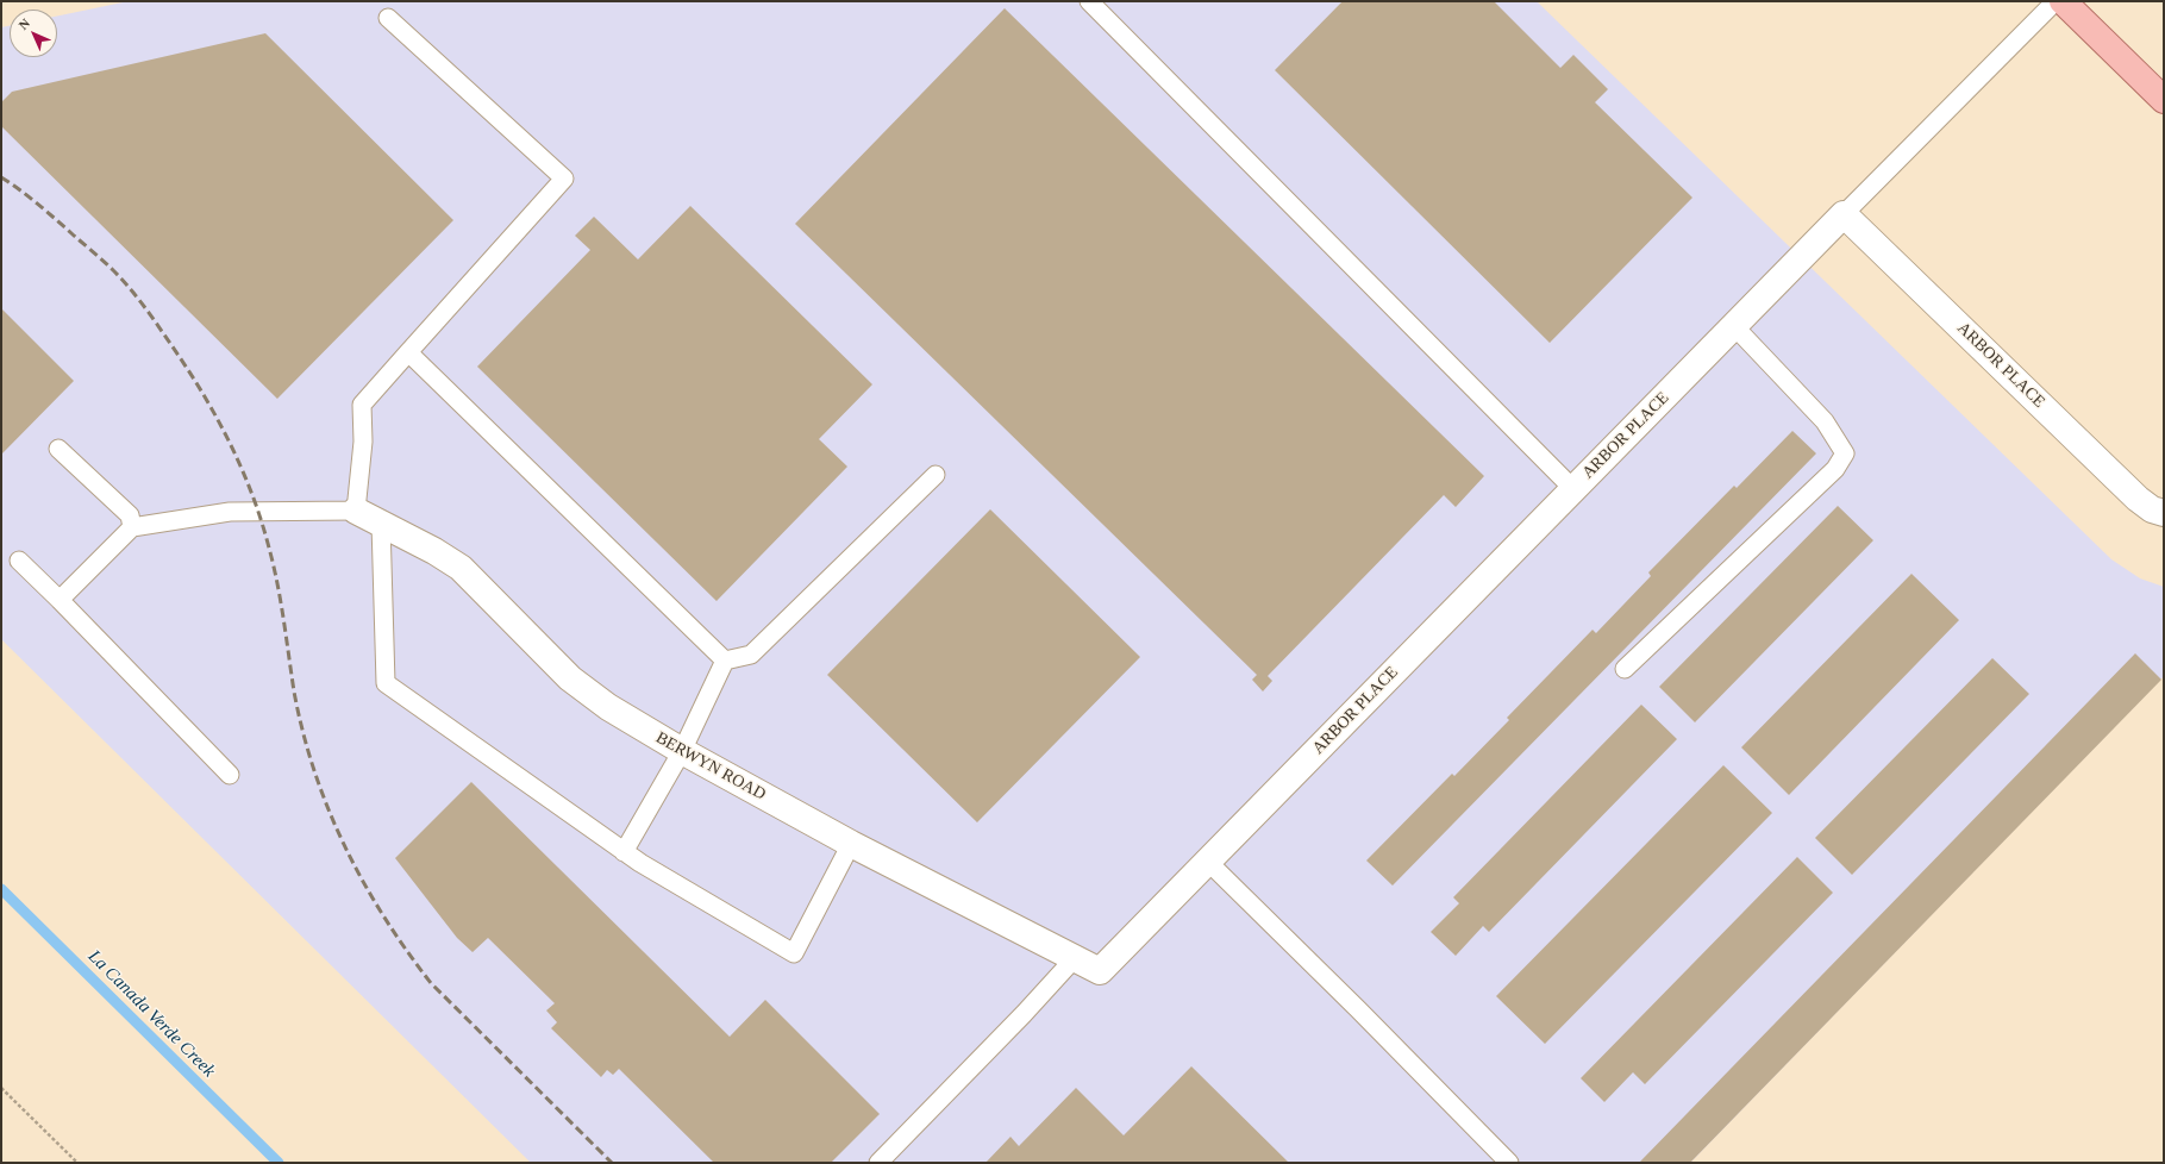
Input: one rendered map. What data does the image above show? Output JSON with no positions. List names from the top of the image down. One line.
{"streets":{"street":["ARBOR PLACE","BERWYN ROAD"]},"crossings":[["ARBOR PLACE","BERWYN ROAD"]],"water":["La Canada Verde Creek"],"north":"top left"}
